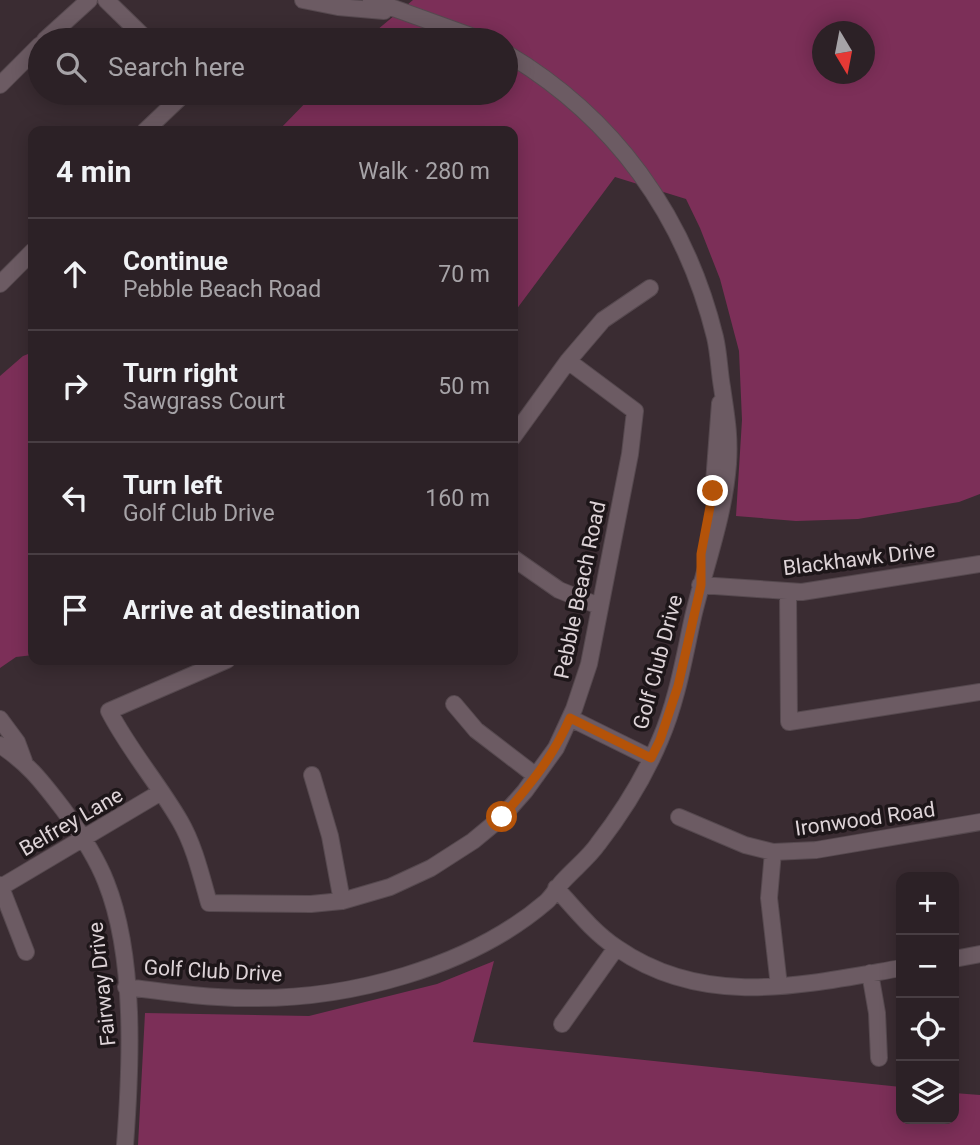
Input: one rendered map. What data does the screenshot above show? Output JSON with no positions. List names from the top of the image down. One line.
{"streets":{"street":["Blackhawk Drive","Pebble Beach Road","Golf Club Drive","Ironwood Road","Belfrey Lane","Fairway Drive"]},"crossings":[["Blackhawk Drive","Golf Club Drive"],["Pebble Beach Road","Belfrey Lane"],["Golf Club Drive","Fairway Drive"],["Belfrey Lane","Fairway Drive"]],"north":"bottom","page":{"search":"Search here","heading":["4 min","Walk · 280 m"],"list":[["Continue","Pebble Beach Road","70 m"],["Turn right","Sawgrass Court","50 m"],["Turn left","Golf Club Drive","160 m"],"Arrive at destination"],"map_buttons":["+","−"]}}
